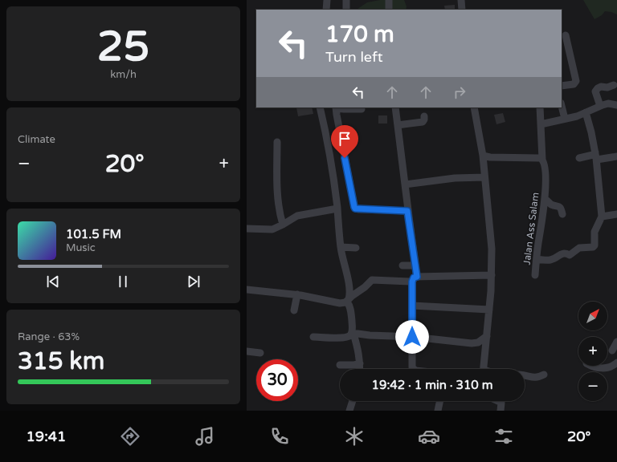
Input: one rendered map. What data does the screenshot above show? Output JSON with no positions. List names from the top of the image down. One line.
{"streets":{"street":["Jalan Ass Salam"]},"north":"top right","page":{"tile":[["25","km/h"],"Climate",["Range · 63%","315 km"]],"turn":["170 m","Turn left"],"heat":["−","20°","+"],"song":["101.5 FM","Music"],"map_buttons":["+","−"],"limit":"30","trip":"19:42 · 1 min · 310 m","tabs":["19:41","20°"]}}
